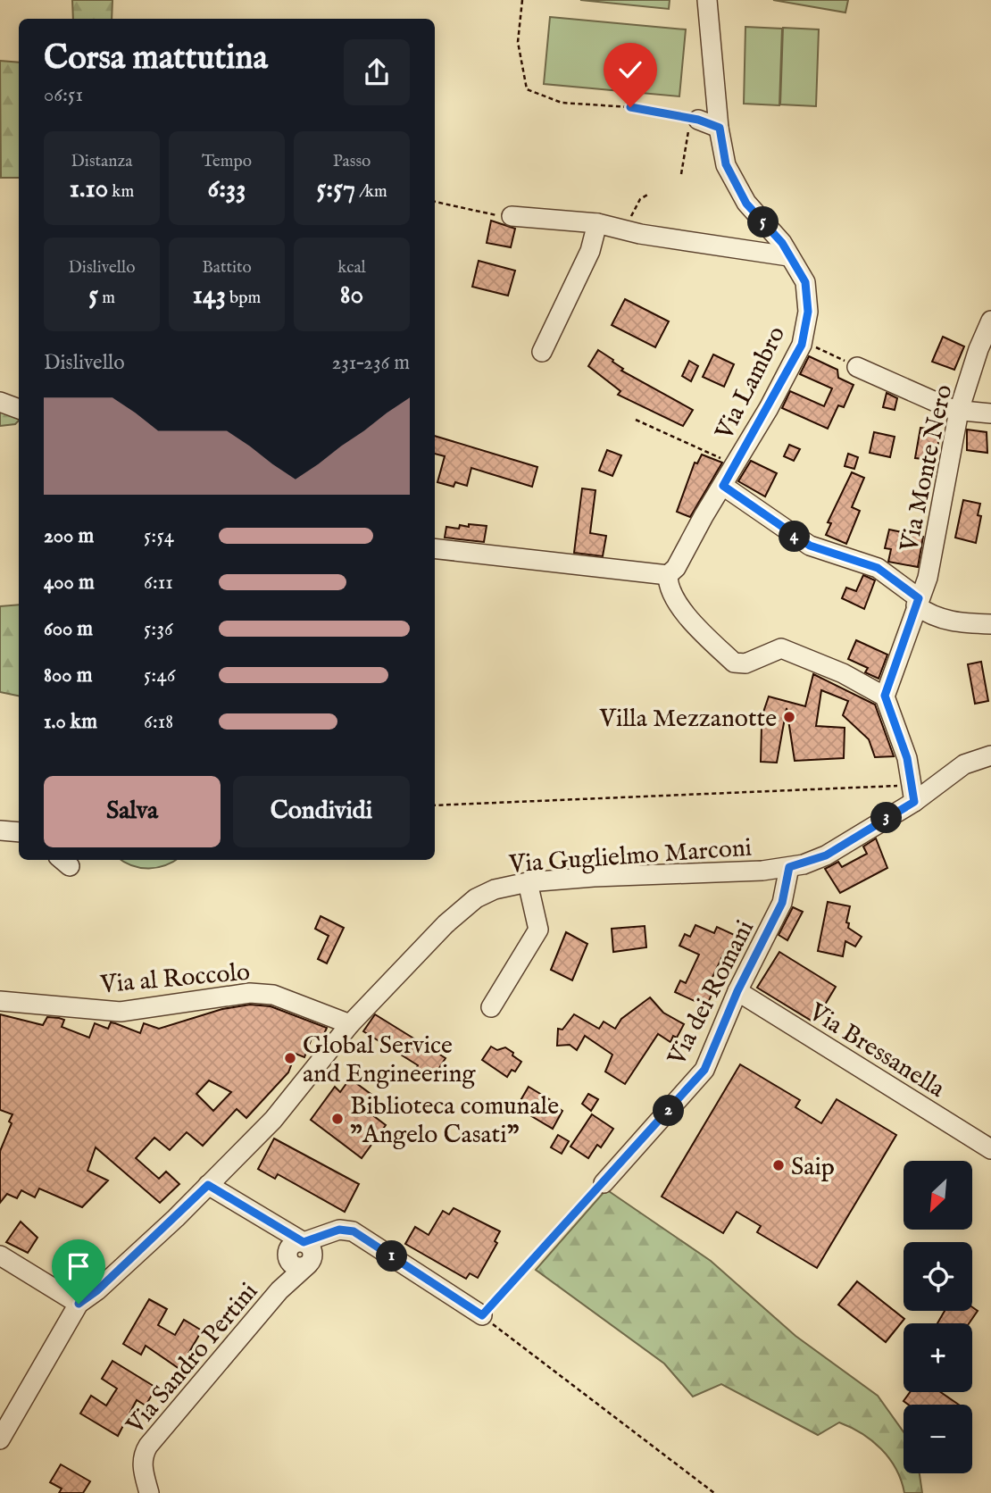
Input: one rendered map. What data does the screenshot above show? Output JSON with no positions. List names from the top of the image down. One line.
{"streets":{"street":["Via Lambro","Via Monte Nero","Via Guglielmo Marconi","Via al Roccolo","Via dei Romani","Via Bressanella","Via Sandro Pertini"]},"crossings":[["Via Guglielmo Marconi","Via al Roccolo"],["Via Guglielmo Marconi","Via dei Romani"],["Via dei Romani","Via Bressanella"]],"places":["Villa Mezzanotte","Global Service and Engineering","Biblioteca comunale \"Angelo Casati\"","Saip"],"north":"bottom left","page":{"heading":["Corsa mattutina","06:51"],"stats":[["Distanza","1.10 km"],["Tempo","6:33"],["Passo","5:57 /km"],["Dislivello","5 m"],["Battito","143 bpm"],["kcal","80"]],"pins":["5","4","3","2","1"],"chart":["Dislivello","231–236 m"],"list":[{"name":"200 m","note":"5:54"},{"name":"400 m","note":"6:11"},{"name":"600 m","note":"5:36"},{"name":"800 m","note":"5:46"},{"name":"1.0 km","note":"6:18"}],"buttons":["Salva","Condividi"],"map_buttons":["+","−"]}}
